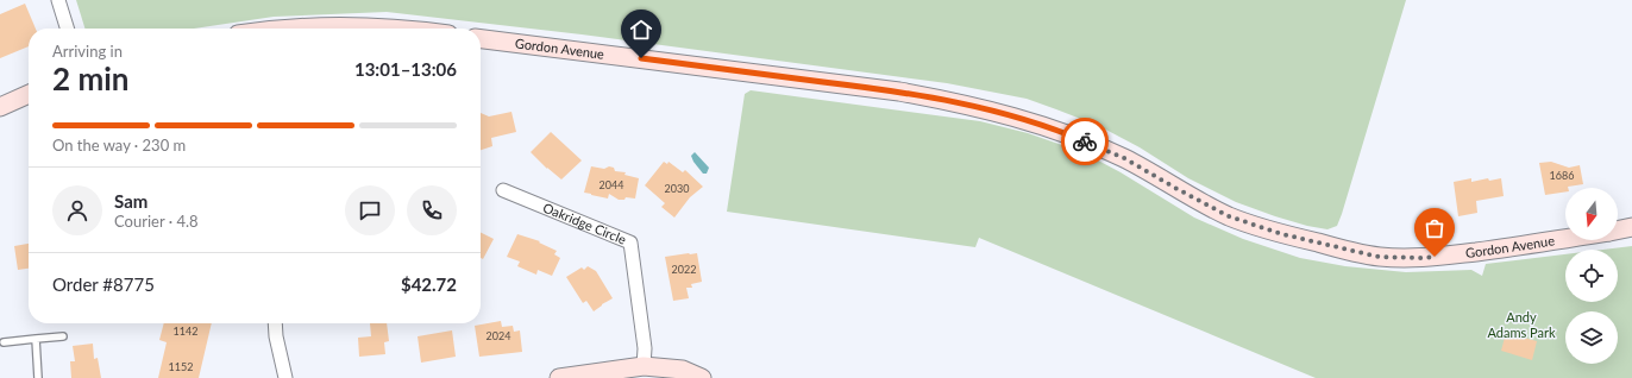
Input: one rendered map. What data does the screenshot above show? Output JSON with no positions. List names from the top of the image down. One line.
{"streets":{"main road":["Gordon Avenue"],"street":["Oakridge Circle"]},"parks":["Andy Adams Park"],"house_numbers":["1686","2044","2030","2022","1142","2024","1152"],"north":"bottom","page":{"heading":["2 min","Arriving in","13:01–13:06"],"panel":["Sam","Courier · 4.8","Order #8775","$42.72"],"bar":"On the way · 230 m"}}
